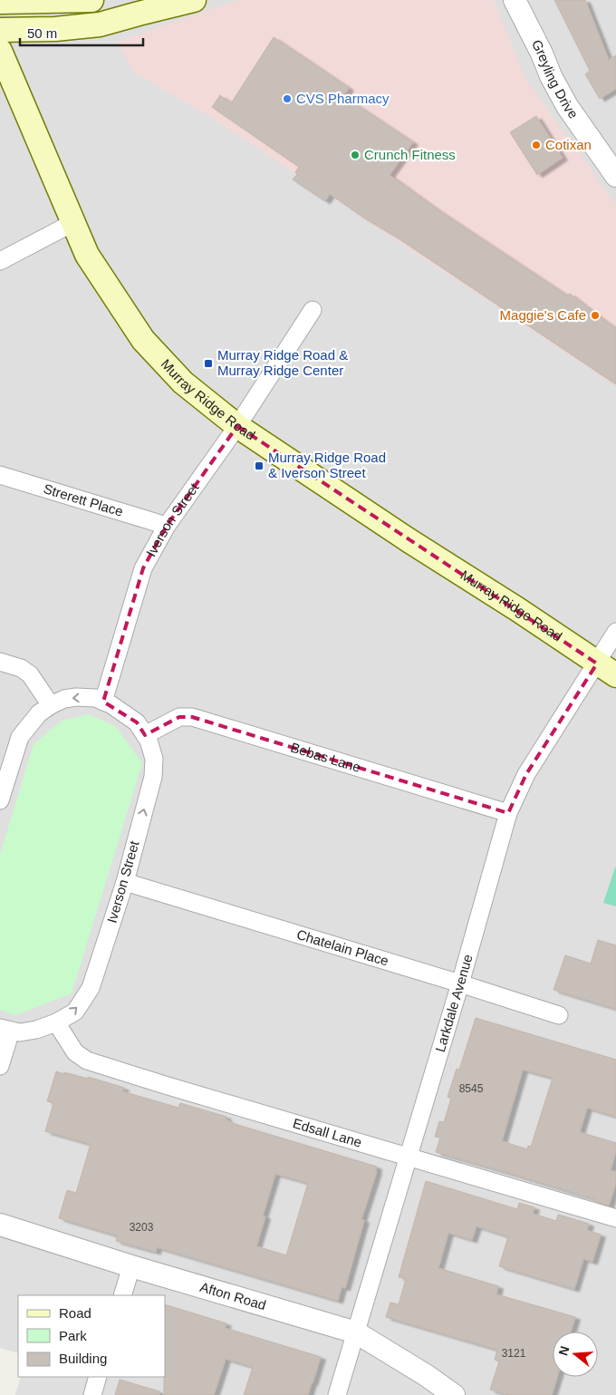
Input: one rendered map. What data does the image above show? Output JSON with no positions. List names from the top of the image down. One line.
{"streets":{"main road":["Murray Ridge Road"],"street":["Greyling Drive","Strerett Place","Iverson Street","Bebas Lane","Chatelain Place","Larkdale Avenue","Edsall Lane","Afton Road"]},"crossings":[["Murray Ridge Road","Iverson Street"],["Murray Ridge Road","Larkdale Avenue"],["Strerett Place","Iverson Street"],["Iverson Street","Bebas Lane"],["Iverson Street","Chatelain Place"],["Iverson Street","Edsall Lane"],["Bebas Lane","Larkdale Avenue"],["Chatelain Place","Larkdale Avenue"],["Larkdale Avenue","Edsall Lane"],["Larkdale Avenue","Afton Road"]],"places":{"other":["CVS Pharmacy","Cotixan","Crunch Fitness","Maggie's Cafe"],"transit":["Murray Ridge Road & Murray Ridge Center","Murray Ridge Road & Iverson Street"]},"house_numbers":["8545","3203","3121"],"legend":["Road","Park","Building"],"scale_bar":"50 m","north":"left"}
